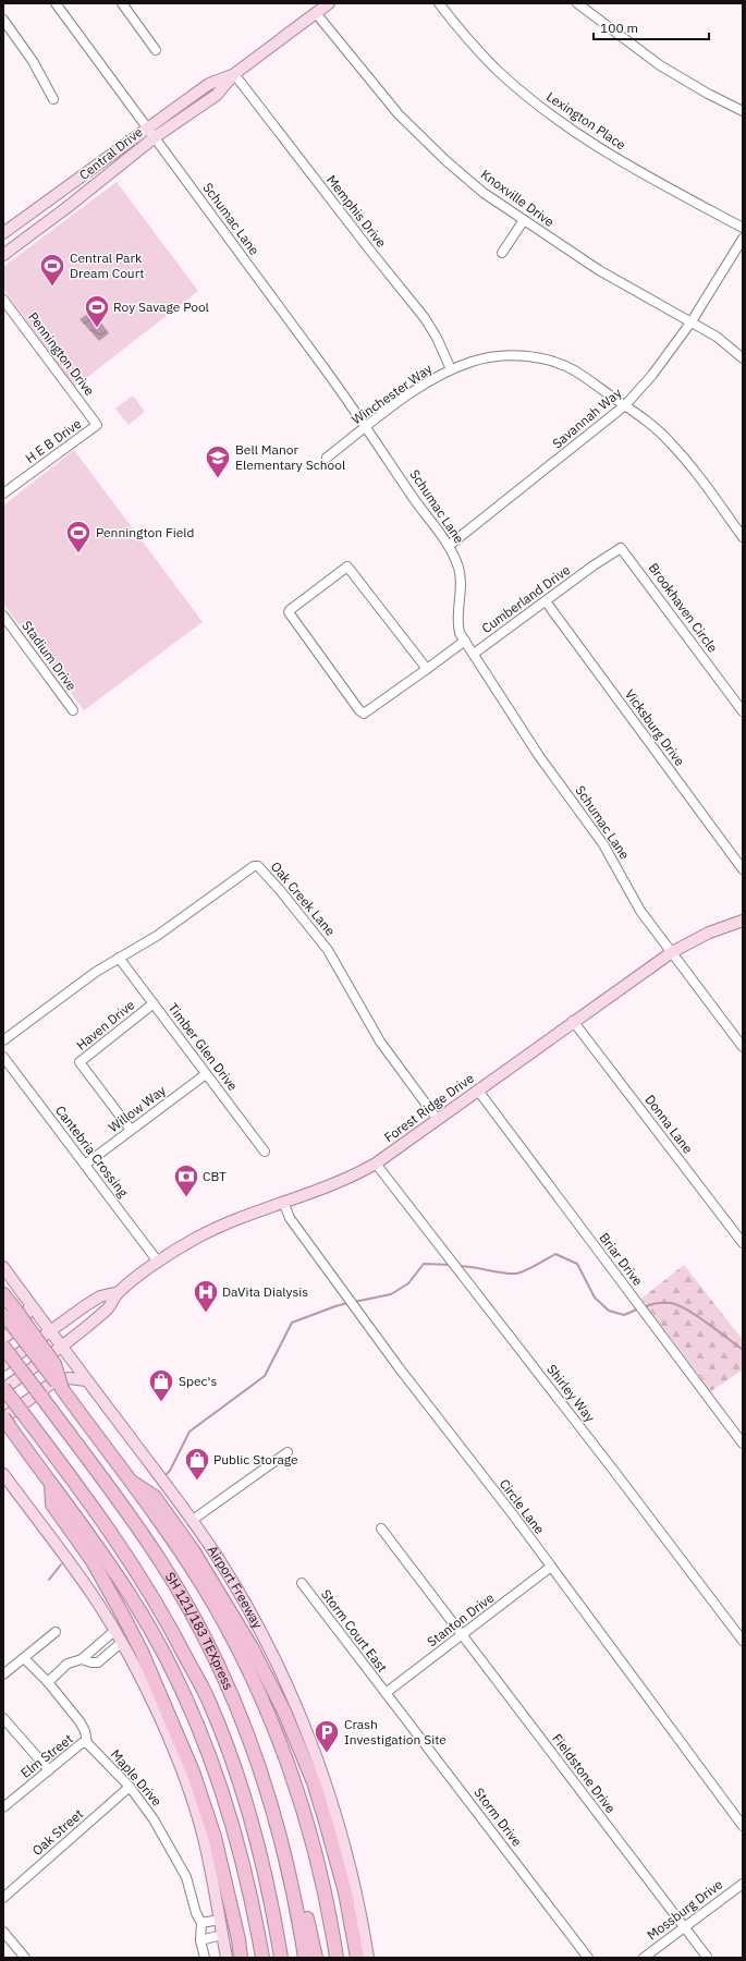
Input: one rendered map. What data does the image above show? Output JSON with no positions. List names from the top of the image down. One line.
{"streets":{"highway":["Airport Freeway","SH 121/183 TEXpress"],"main road":["Central Drive","Forest Ridge Drive"],"street":["Lexington Place","Knoxville Drive","Memphis Drive","Schumac Lane","Pennington Drive","Winchester Way","Savannah Way","H E B Drive","Cumberland Drive","Brookhaven Circle","Stadium Drive","Vicksburg Drive","Oak Creek Lane","Haven Drive","Timber Glen Drive","Willow Way","Donna Lane","Cantebria Crossing","Briar Drive","Shirley Way","Circle Lane","Stanton Drive","Storm Court East","Elm Street","Fieldstone Drive","Maple Drive","Storm Drive","Oak Street","Mossburg Drive"]},"crossings":[["Central Drive","Knoxville Drive"],["Central Drive","Memphis Drive"],["Central Drive","Schumac Lane"],["Knoxville Drive","Savannah Way"],["Memphis Drive","Winchester Way"],["Schumac Lane","Winchester Way"],["Schumac Lane","Savannah Way"],["Schumac Lane","Cumberland Drive"],["Schumac Lane","Forest Ridge Drive"],["Pennington Drive","H E B Drive"],["Winchester Way","Savannah Way"],["Cumberland Drive","Brookhaven Circle"],["Cumberland Drive","Vicksburg Drive"],["Oak Creek Lane","Timber Glen Drive"],["Oak Creek Lane","Forest Ridge Drive"],["Haven Drive","Timber Glen Drive"],["Haven Drive","Willow Way"],["Timber Glen Drive","Willow Way"],["Forest Ridge Drive","Donna Lane"],["Forest Ridge Drive","Cantebria Crossing"],["Forest Ridge Drive","Briar Drive"],["Forest Ridge Drive","Shirley Way"],["Forest Ridge Drive","Circle Lane"],["Forest Ridge Drive","Airport Freeway"],["Forest Ridge Drive","SH 121/183 TEXpress"],["Willow Way","Cantebria Crossing"],["Circle Lane","Stanton Drive"],["Stanton Drive","Storm Court East"],["Stanton Drive","Fieldstone Drive"],["Stanton Drive","Storm Drive"],["Storm Court East","Storm Drive"],["Elm Street","Maple Drive"],["Fieldstone Drive","Mossburg Drive"],["Maple Drive","Oak Street"]],"places":{"sports":["Central Park Dream Court","Roy Savage Pool","Pennington Field"],"school or university":["Bell Manor Elementary School"],"bank":["CBT"],"hospital":["DaVita Dialysis"],"shop":["Spec's","Public Storage"],"parking":["Crash Investigation Site"]},"scale_bar":"100 m"}
